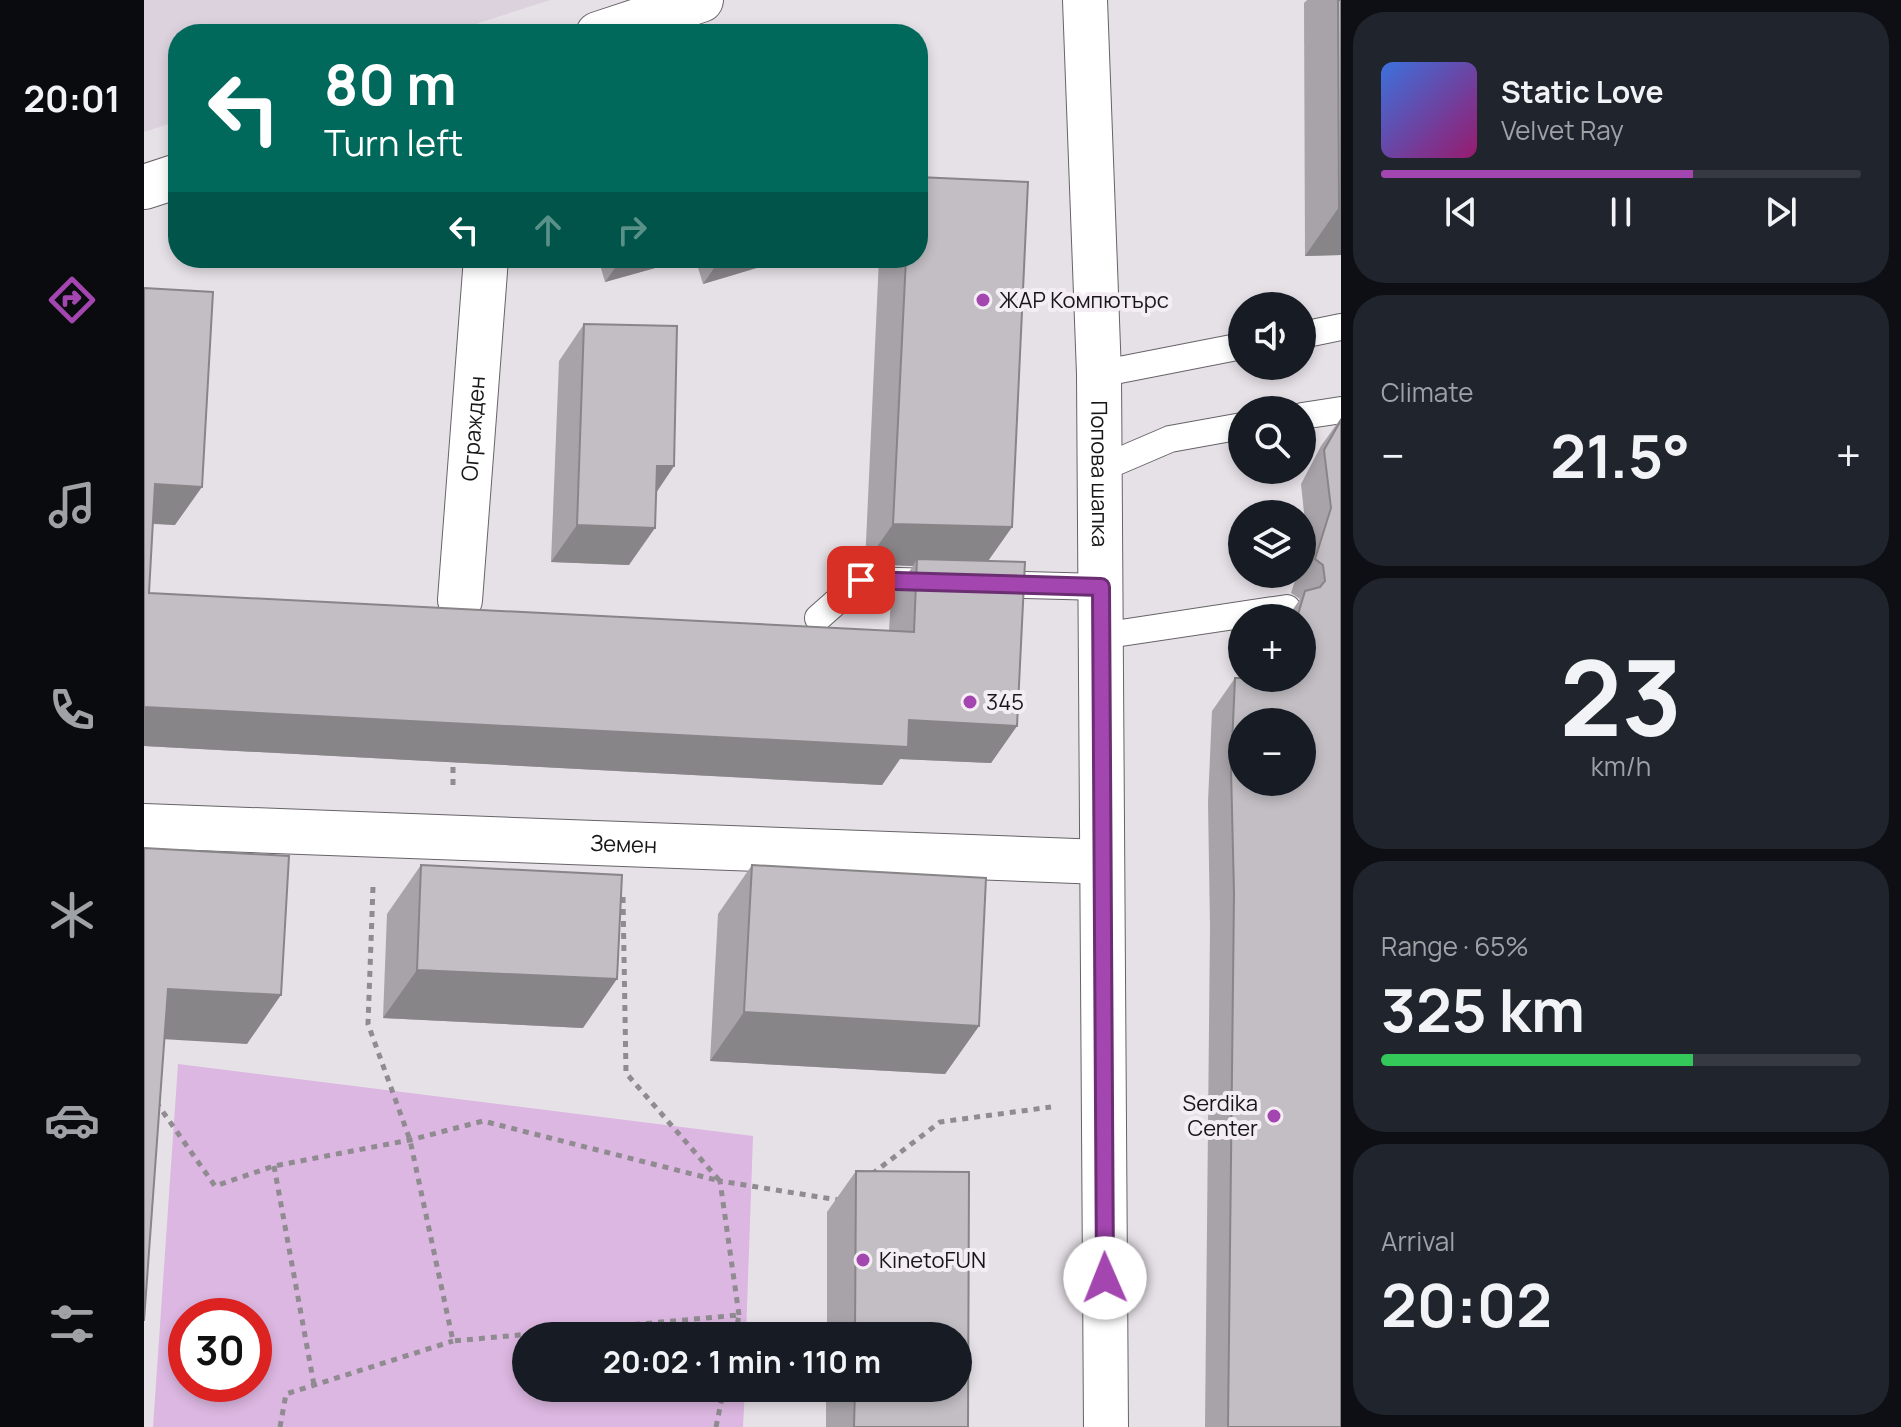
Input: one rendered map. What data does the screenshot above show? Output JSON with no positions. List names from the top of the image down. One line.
{"streets":{"street":["Огражден","Попова шапка","Земен"]},"crossings":[["Попова шапка","Земен"]],"places":["ЖАР Компютърс","345","Serdika Center","KinetoFUN"],"page":{"tabs":"20:01","turn":["80 m","Turn left"],"song":["Static Love","Velvet Ray"],"map_buttons":["+","−"],"tile":["Climate",["23","km/h"],["Range · 65%","325 km"],["Arrival","20:02"]],"heat":["−","21.5°","+"],"limit":"30","trip":"20:02 · 1 min · 110 m"}}
